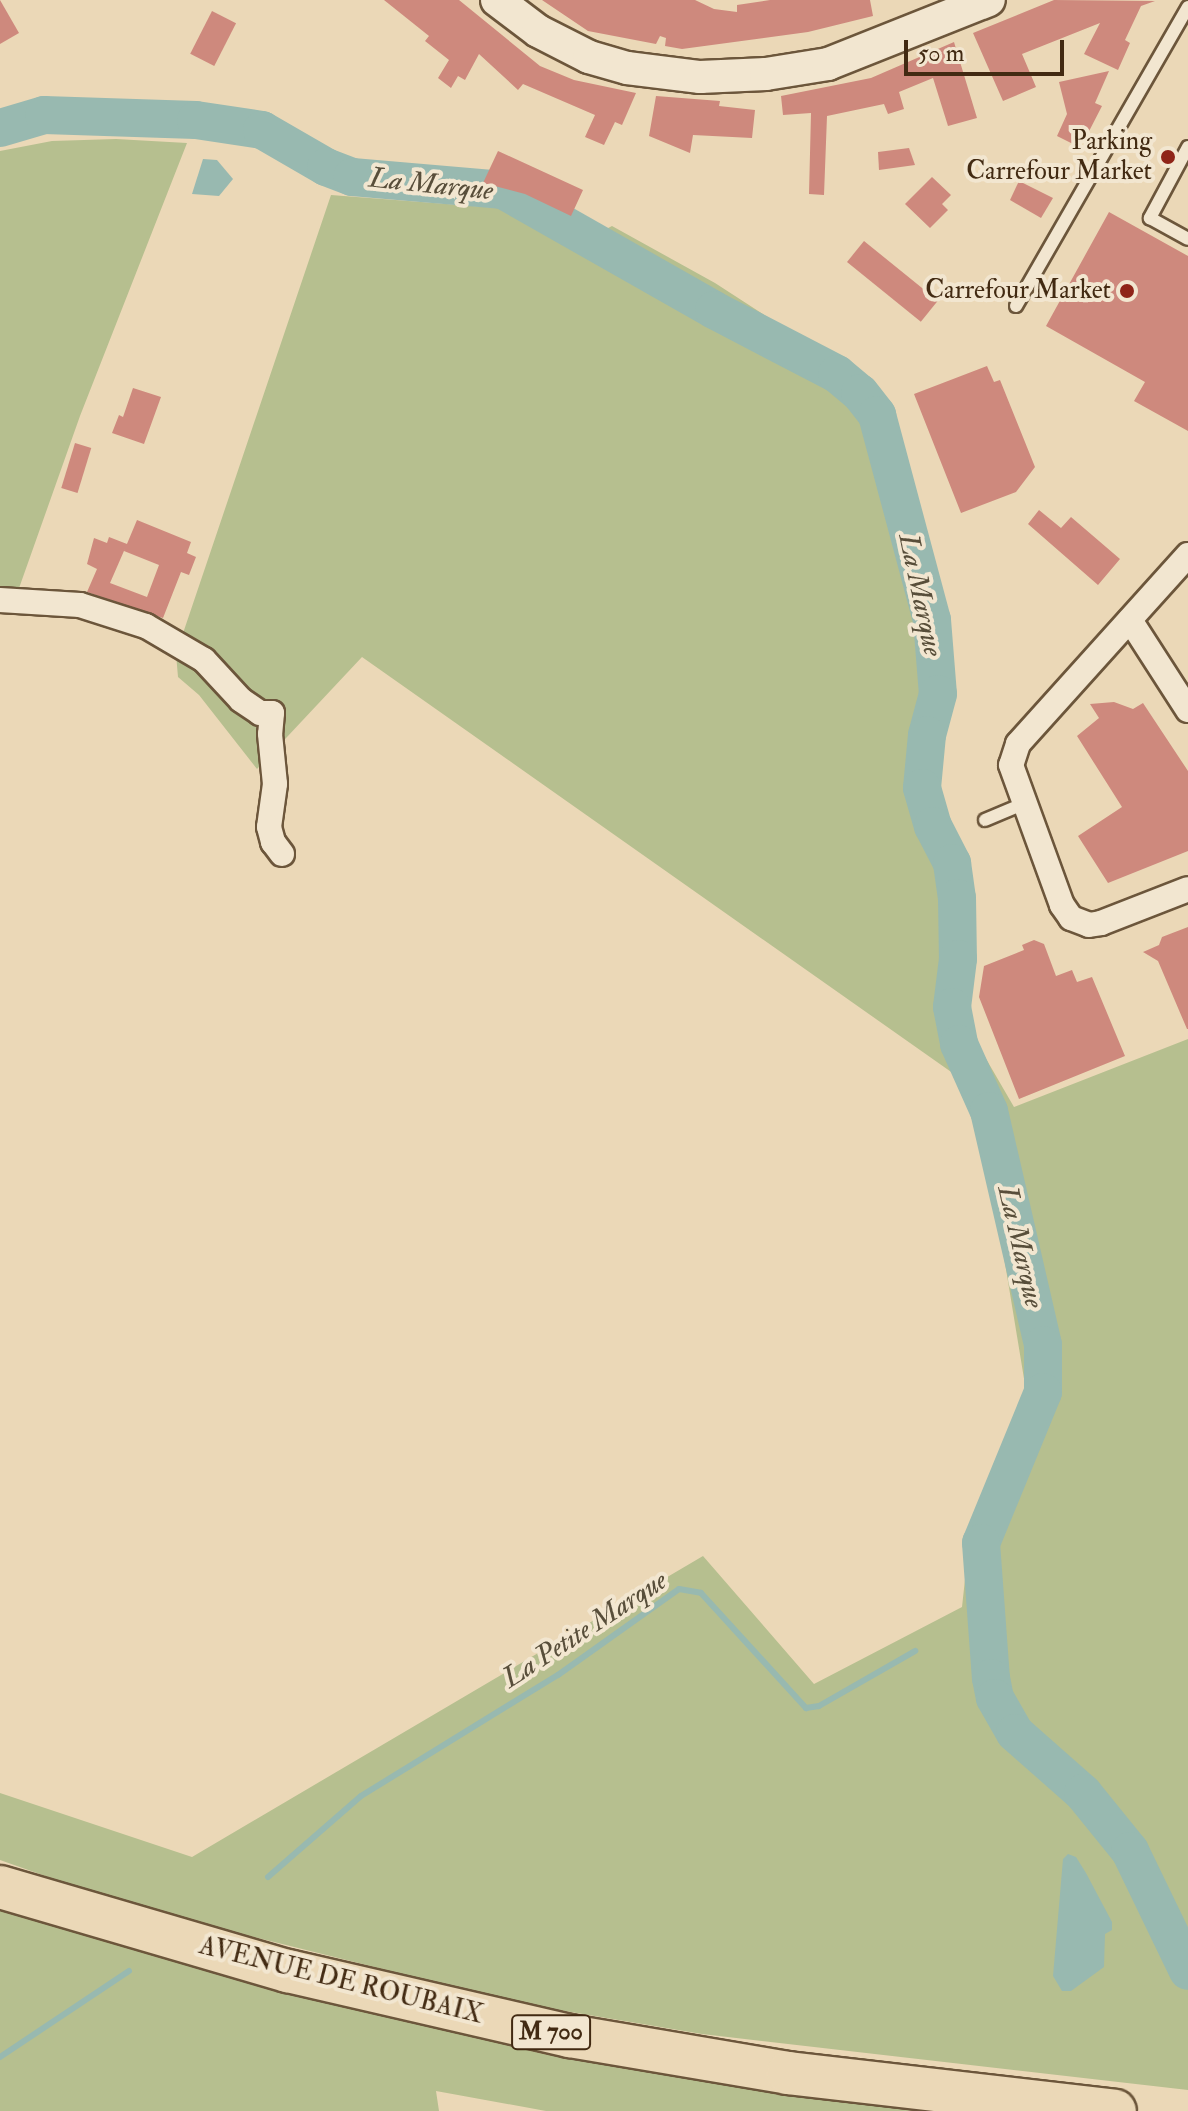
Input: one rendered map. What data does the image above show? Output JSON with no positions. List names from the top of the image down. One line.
{"streets":{"highway":["AVENUE DE ROUBAIX","M 700"]},"water":["La Marque","La Petite Marque"],"places":["Parking Carrefour Market","Carrefour Market"],"scale_bar":"50 m"}
